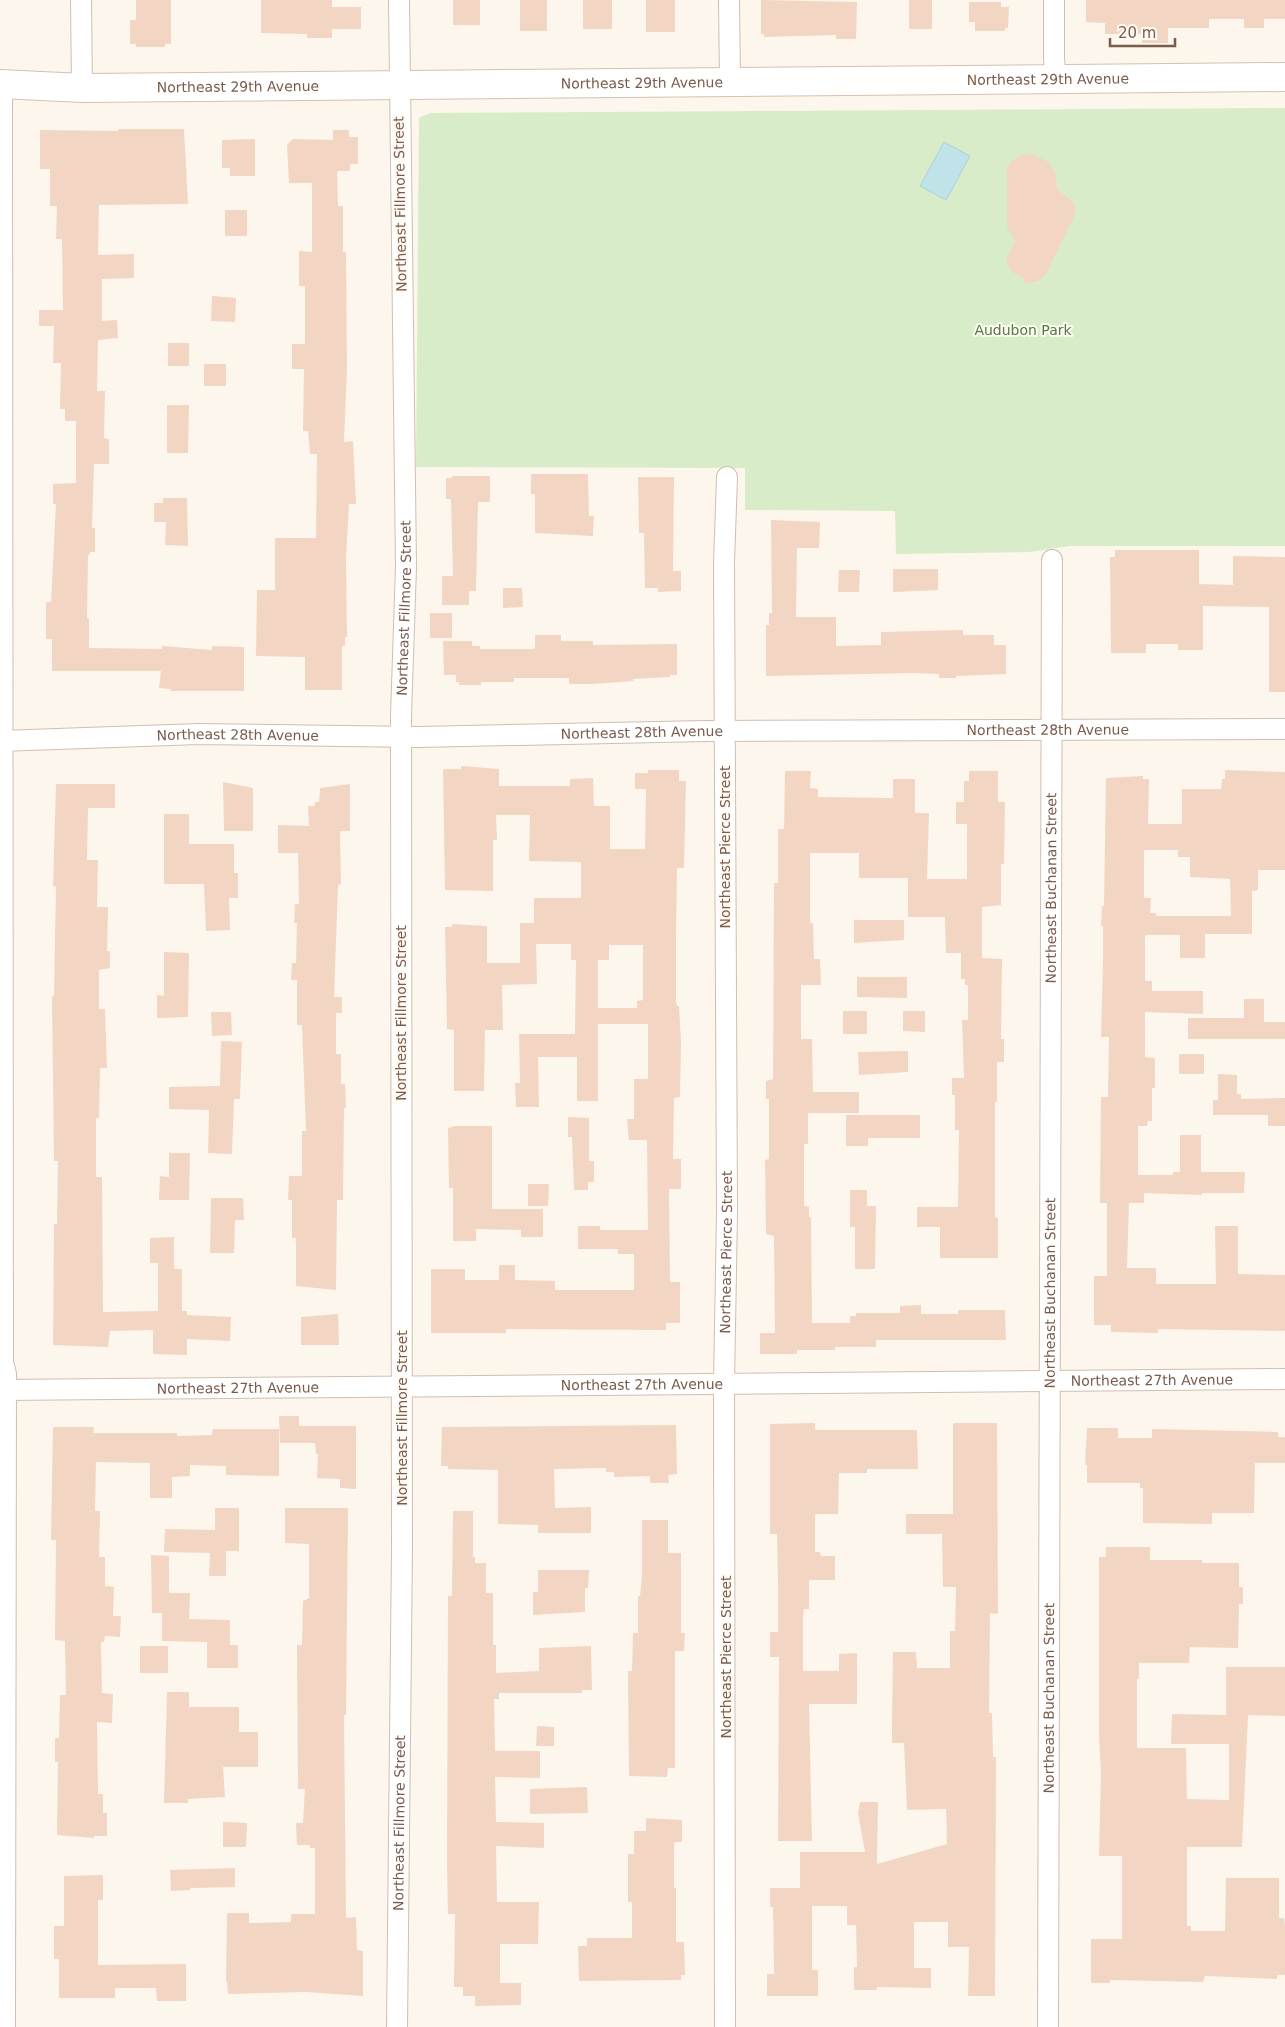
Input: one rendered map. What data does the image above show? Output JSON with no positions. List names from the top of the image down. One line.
{"streets":{"street":["Northeast 29th Avenue","Northeast Fillmore Street","Northeast 28th Avenue","Northeast Pierce Street","Northeast Buchanan Street","Northeast 27th Avenue"]},"crossings":[["Northeast 29th Avenue","Northeast Fillmore Street"],["Northeast Fillmore Street","Northeast 28th Avenue"],["Northeast Fillmore Street","Northeast 27th Avenue"],["Northeast 28th Avenue","Northeast Pierce Street"],["Northeast 28th Avenue","Northeast Buchanan Street"],["Northeast Pierce Street","Northeast 27th Avenue"],["Northeast Buchanan Street","Northeast 27th Avenue"]],"parks":["Audubon Park"],"scale_bar":"20 m"}
